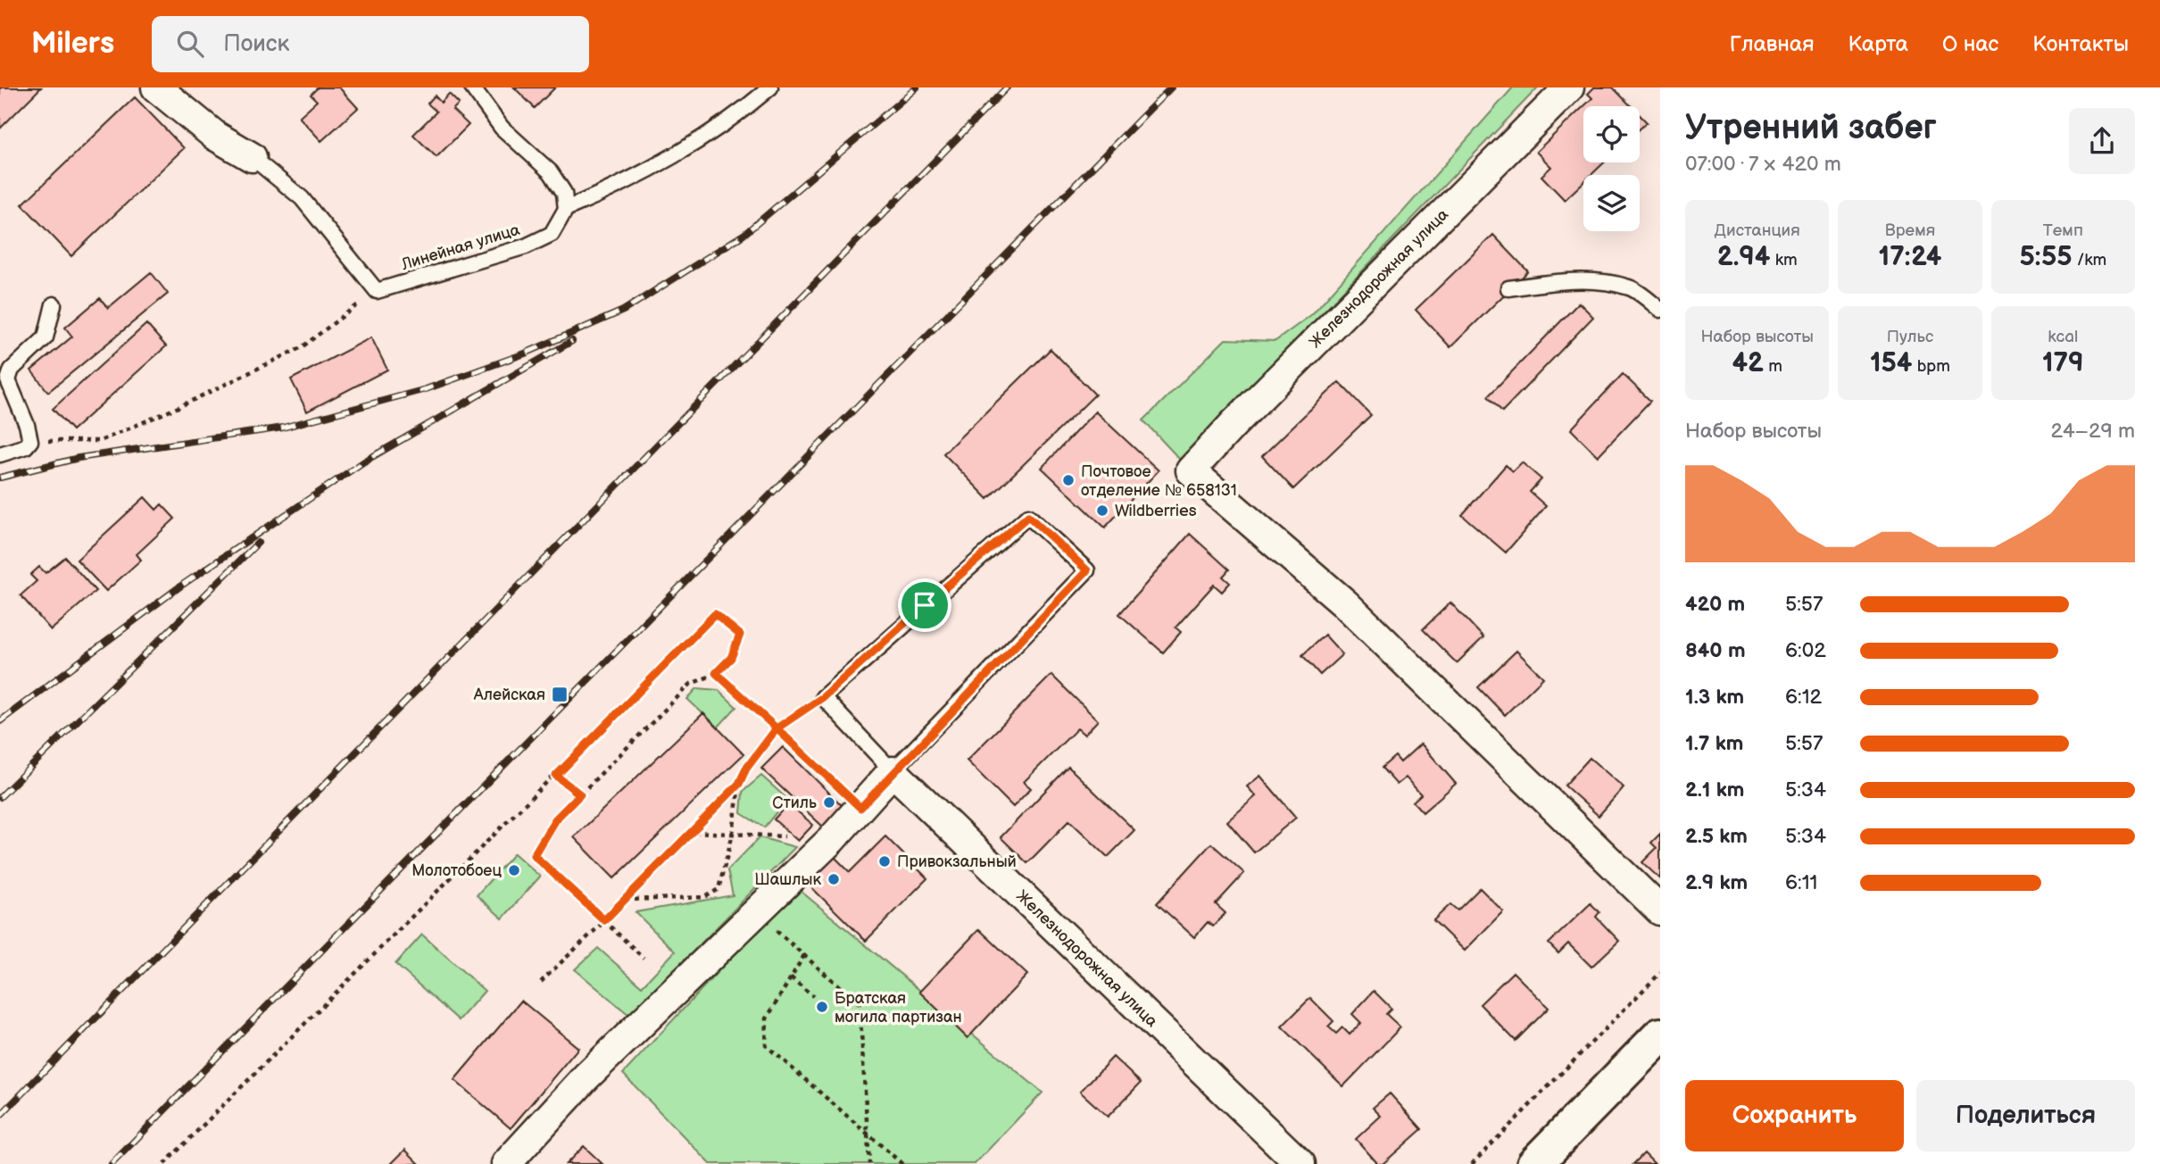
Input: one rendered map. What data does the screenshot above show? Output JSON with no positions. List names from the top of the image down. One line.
{"streets":{"street":["Железнодорожная улица"],"lane":["Линейная улица"]},"places":{"other":["Почтовое отделение № 658131","Wildberries","Стиль","Привокзальный","Молотобоец","Шашлык","Братская могила партизан"],"transit":["Алейская"]},"page":{"header":"Milers","search":"Поиск","nav":["Главная","Карта","О нас","Контакты"],"heading":["Утренний забег","07:00 · 7 × 420 m"],"stats":[["Дистанция","2.94 km"],["Время","17:24"],["Темп","5:55 /km"],["Набор высоты","42 m"],["Пульс","154 bpm"],["kcal","179"]],"chart":["Набор высоты","24–29 m"],"list":[{"name":"420 m","note":"5:57"},{"name":"840 m","note":"6:02"},{"name":"1.3 km","note":"6:12"},{"name":"1.7 km","note":"5:57"},{"name":"2.1 km","note":"5:34"},{"name":"2.5 km","note":"5:34"},{"name":"2.9 km","note":"6:11"}],"buttons":["Сохранить","Поделиться"]}}
